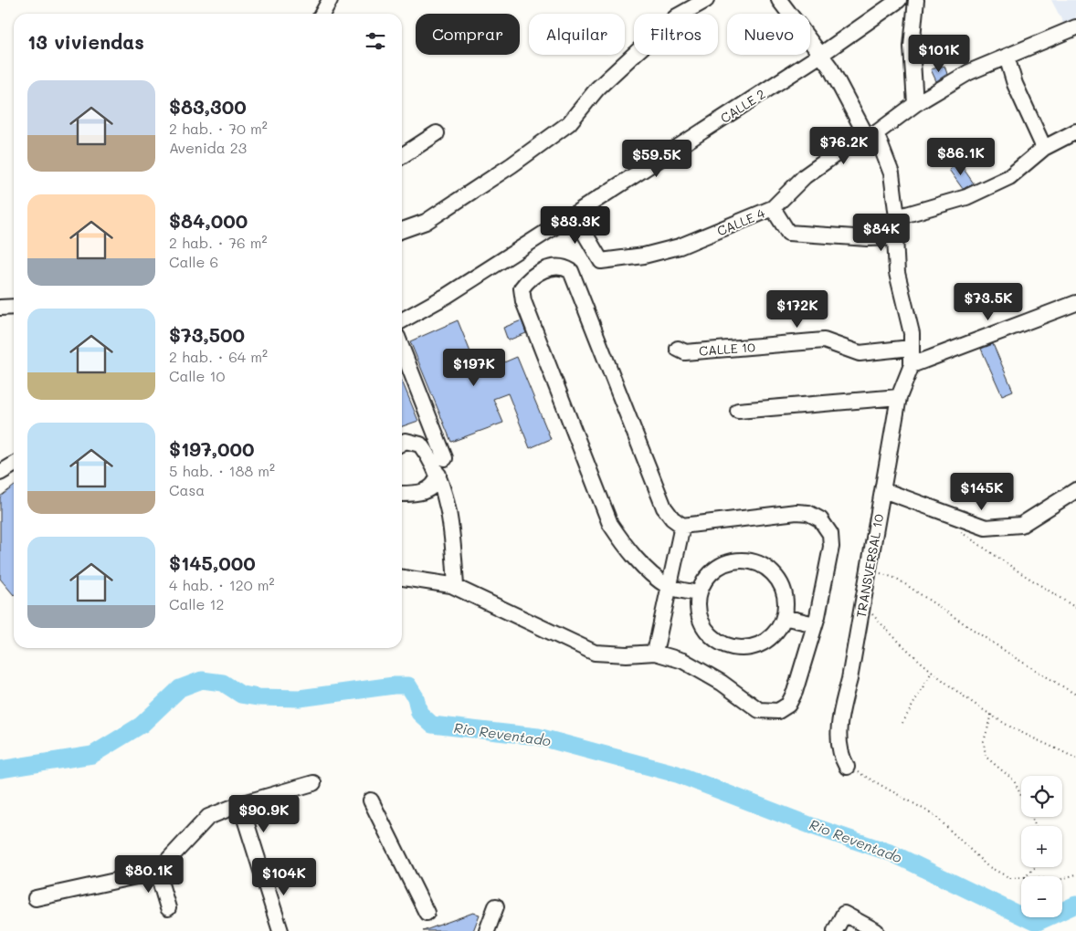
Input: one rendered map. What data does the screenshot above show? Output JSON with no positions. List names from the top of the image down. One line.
{"streets":{"street":["CALLE 2","CALLE 4","CALLE 10","TRANSVERSAL 10"]},"crossings":[["CALLE 2","CALLE 4"]],"water":["Rio Reventado"],"page":{"chip":["Comprar","Alquilar","Filtros","Nuevo"],"heading":"13 viviendas","price":["$101K","$76.2K","$86.1K","$59.5K","$83.3K","$84K","$73.5K","$172K","$197K","$145K","$90.9K","$80.1K","$104K"],"list":[{"name":"$83,300","note":"2 hab. · 70 m² · Avenida 23"},{"name":"$84,000","note":"2 hab. · 76 m² · Calle 6"},{"name":"$73,500","note":"2 hab. · 64 m² · Calle 10"},{"name":"$197,000","note":"5 hab. · 188 m² · Casa"},{"name":"$145,000","note":"4 hab. · 120 m² · Calle 12"}],"map_buttons":["+","−"]}}
